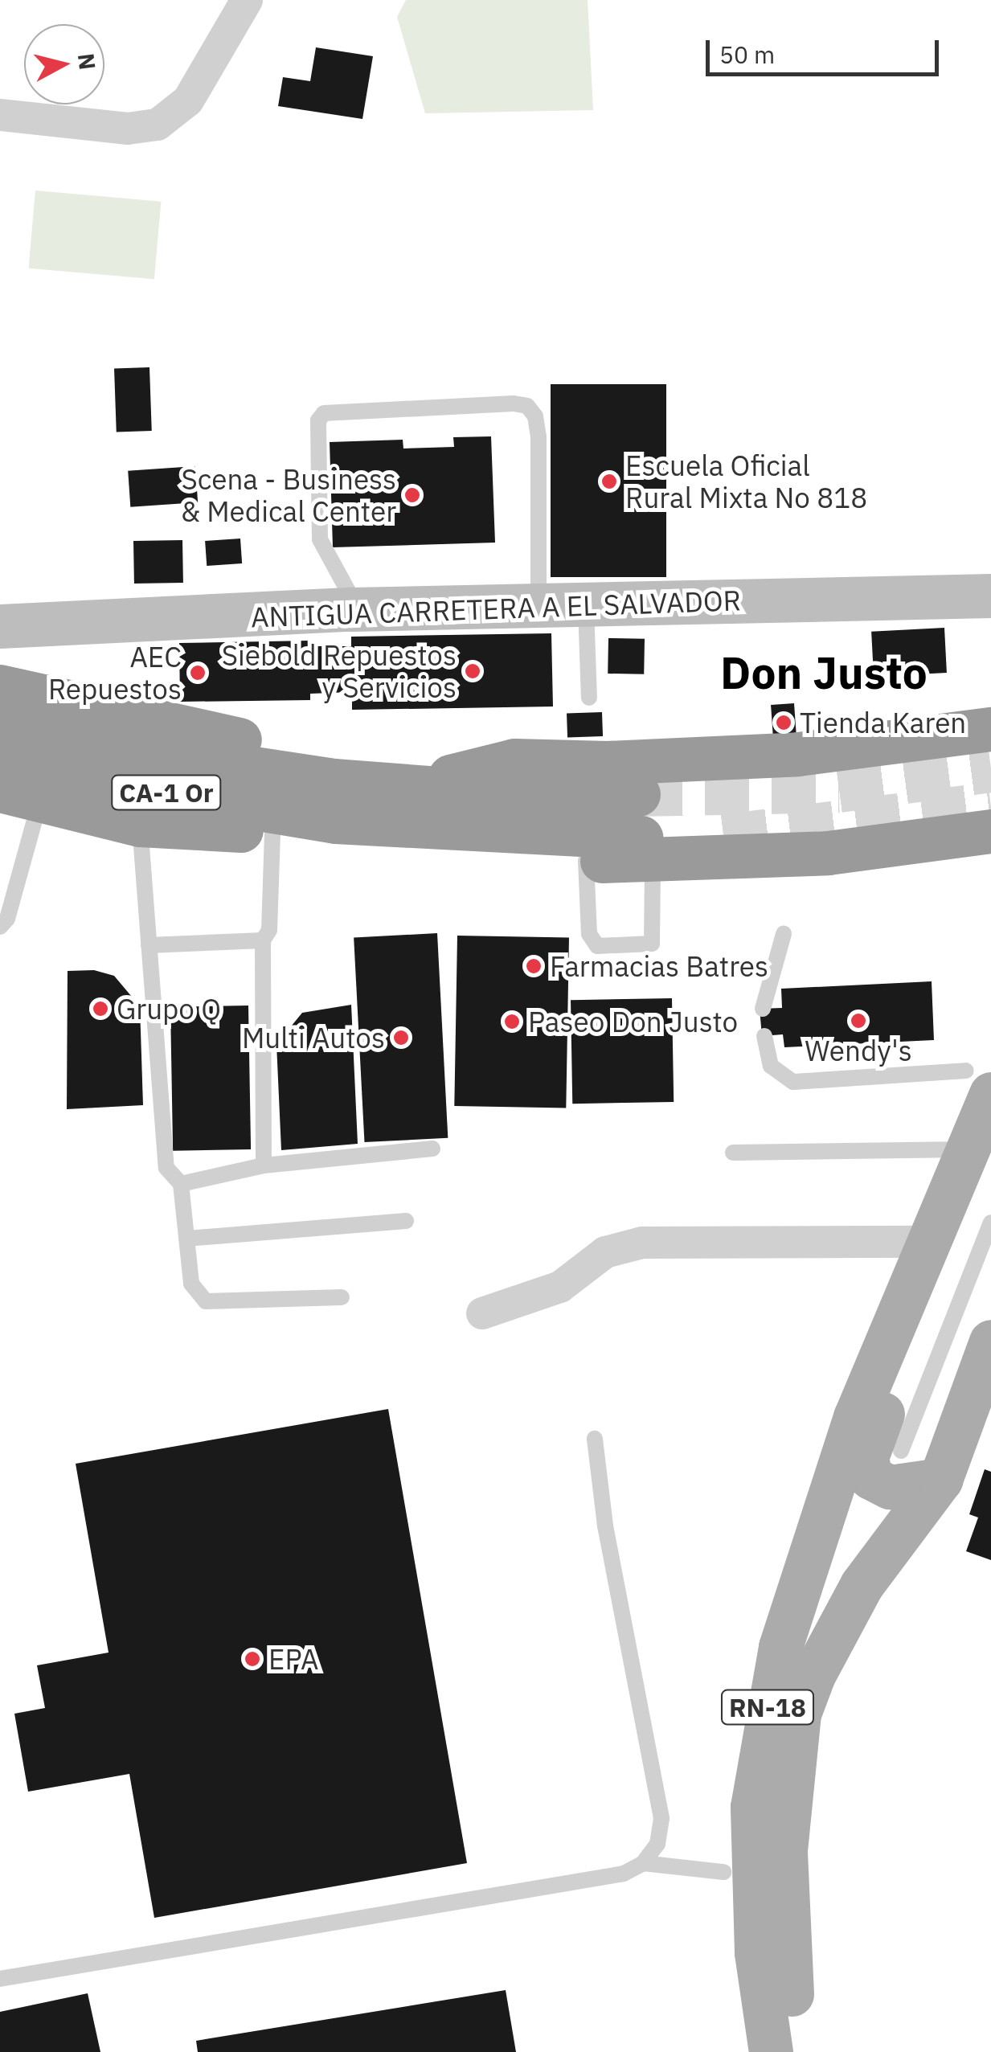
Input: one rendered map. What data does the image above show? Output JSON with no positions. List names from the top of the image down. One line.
{"streets":{"highway":["CA-1 Or"],"main road":["RN-18"],"street":["ANTIGUA CARRETERA A EL SALVADOR"]},"districts":["Don Justo"],"places":["Escuela Oficial Rural Mixta No 818","Scena - Business & Medical Center","Siebold Repuestos y Servicios","AEC Repuestos","Tienda Karen","Farmacias Batres","Grupo Q","Wendy's","Paseo Don Justo","Multi Autos","EPA"],"scale_bar":"50 m","north":"right"}
